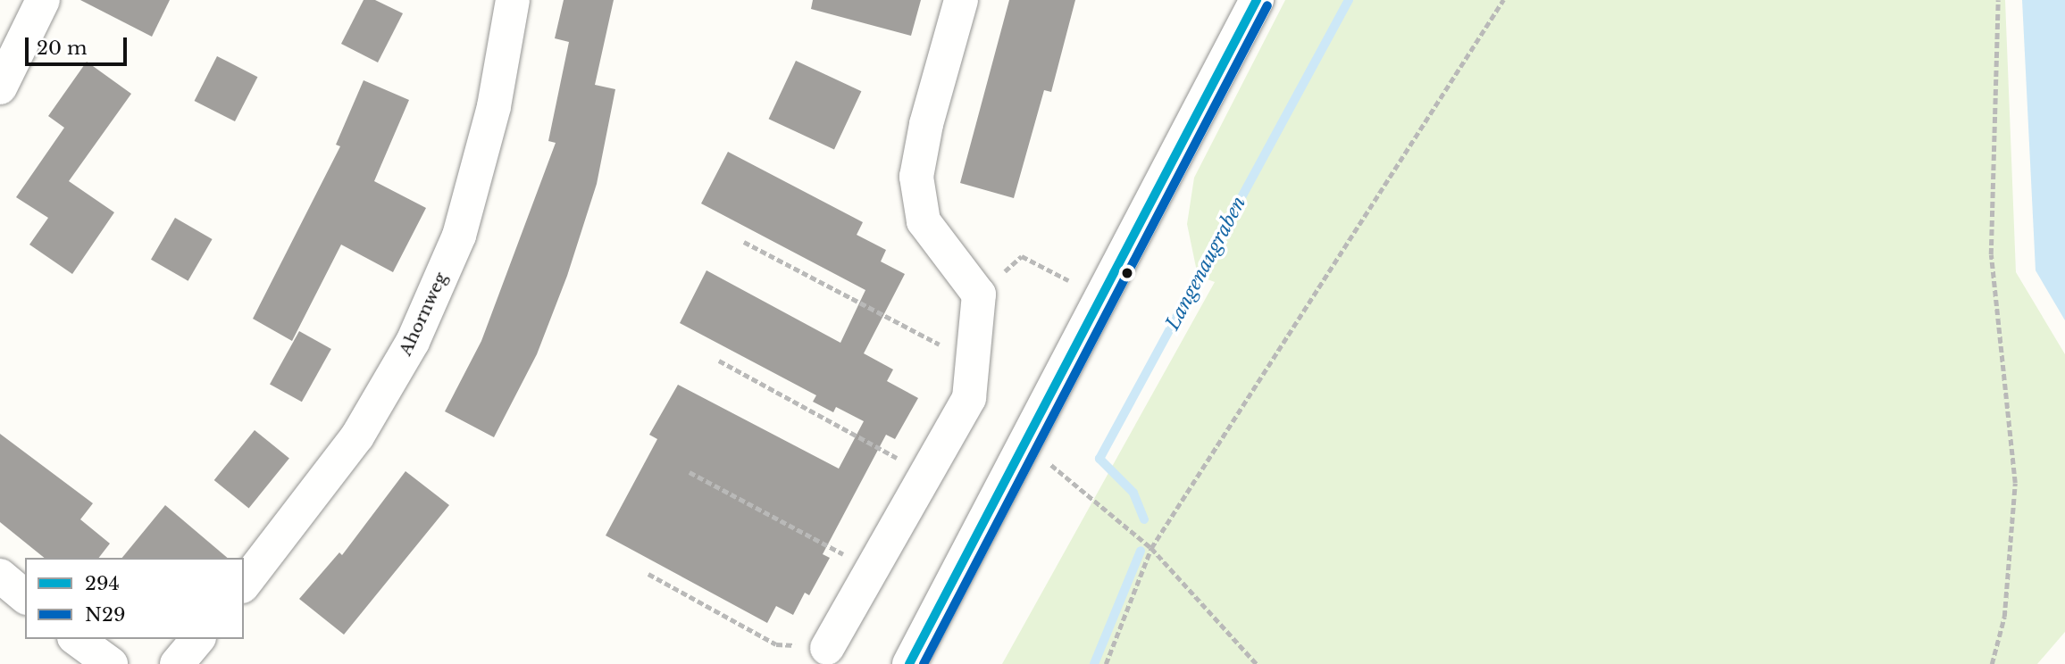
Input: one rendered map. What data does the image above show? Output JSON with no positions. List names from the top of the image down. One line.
{"streets":{"street":["Ahornweg"]},"water":["Langenaugraben"],"lines":["transit line 294","transit line N29"],"legend":["294","N29"],"scale_bar":"20 m"}
